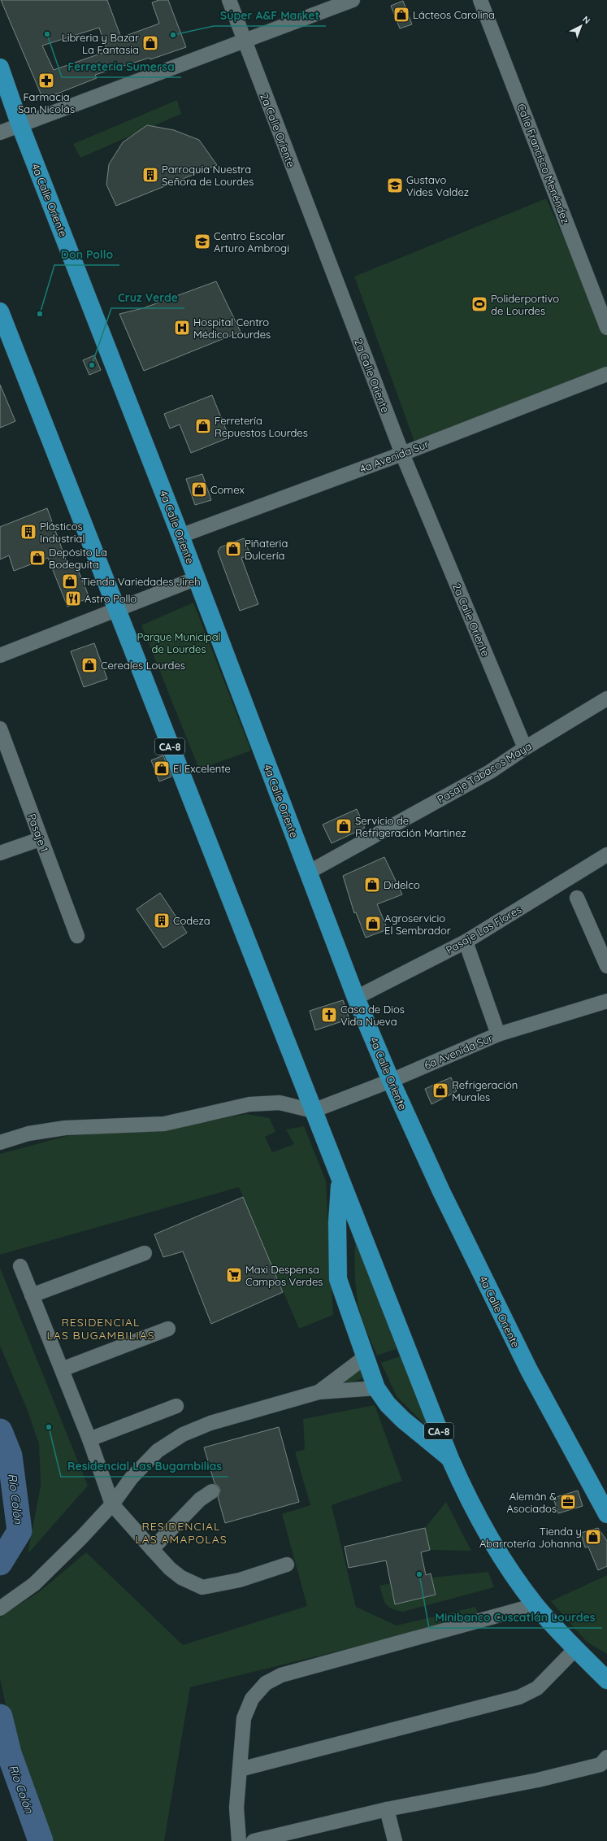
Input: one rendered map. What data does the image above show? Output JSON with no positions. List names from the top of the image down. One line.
{"streets":{"highway":["4a Calle Oriente","CA-8"],"street":["2a Calle Oriente","Calle Francisco Menéndez","4a Avenida Sur","Pasaje Tabacos Maya","Pasaje 1","Pasaje Las Flores","6a Avenida Sur"]},"crossings":[["2a Calle Oriente","4a Avenida Sur"],["2a Calle Oriente","Pasaje Tabacos Maya"],["4a Calle Oriente","4a Avenida Sur"],["4a Calle Oriente","Pasaje Tabacos Maya"],["4a Calle Oriente","Pasaje Las Flores"],["4a Calle Oriente","6a Avenida Sur"],["CA-8","6a Avenida Sur"]],"districts":["RESIDENCIAL LAS BUGAMBILIAS","RESIDENCIAL LAS AMAPOLAS"],"water":["Río Colón"],"parks":["Parque Municipal de Lourdes"],"places":{"shop":["Lácteos Carolina","Libreria y Bazar La Fantasia","Ferretería Repuestos Lourdes","Comex","Piñateria Dulcería","Depósito La Bodeguita","Tienda Variedades Jireh","Cereales Lourdes","El Excelente","Servicio de Refrigeración Martinez","Didelco","Agroservicio El Sembrador","Refrigeración Murales","Tienda y Abarrotería Johanna"],"other":["Ferretería Sumersa","Súper A&F Market","Don Pollo","Cruz Verde","Residencial Las Bugambilias","Minibanco Cuscatlán Lourdes"],"pharmacy":["Farmacia San Nicolás"],"building":["Parroquia Nuestra Señora de Lourdes","Plásticos Industrial","Codeza"],"school or university":["Gustavo Vides Valdez","Centro Escolar Arturo Ambrogi"],"sports":["Poliderportivo de Lourdes"],"hospital":["Hospital Centro Médico Lourdes"],"restaurant":["Astro Pollo"],"church":["Casa de Dios Vida Nueva"],"supermarket":["Maxi Despensa Campos Verdes"],"office":["Alemán & Asociados"]},"north":"top right"}
